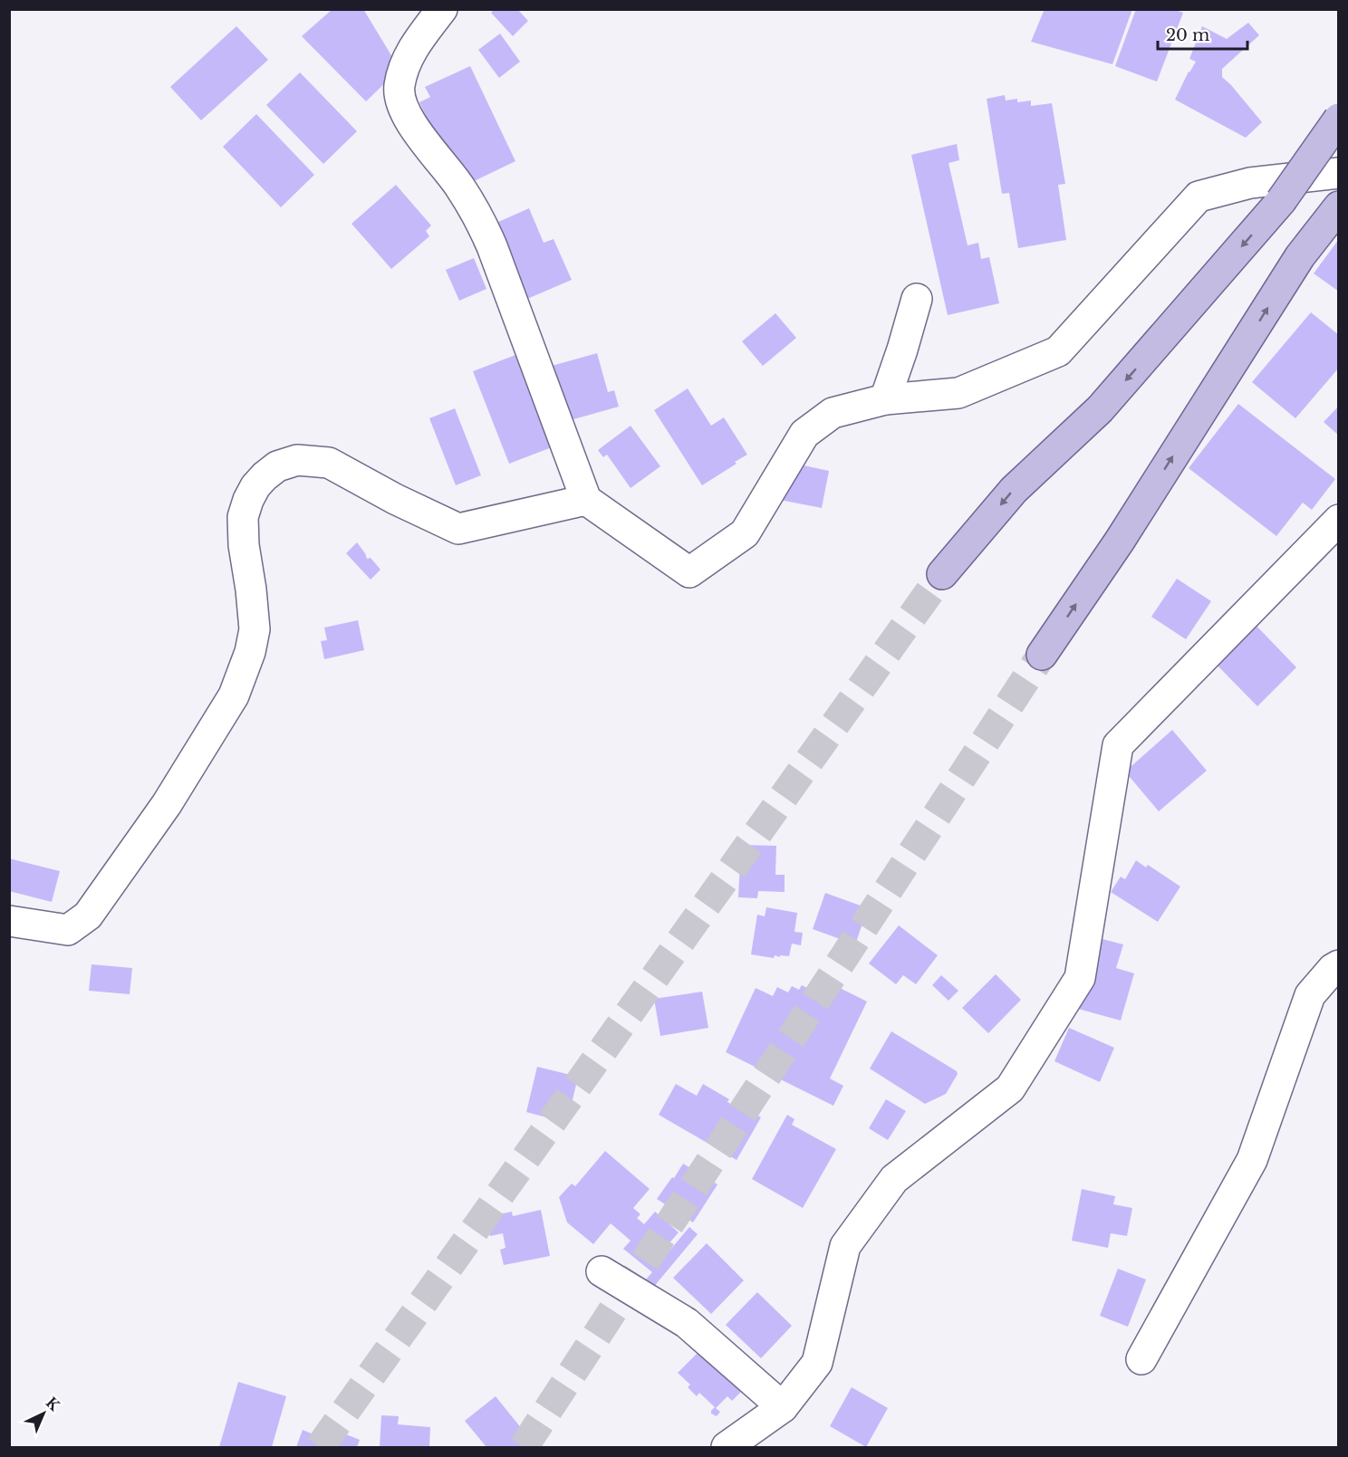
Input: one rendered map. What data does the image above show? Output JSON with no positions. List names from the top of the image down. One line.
{"scale_bar":"20 m","north":"top right"}
